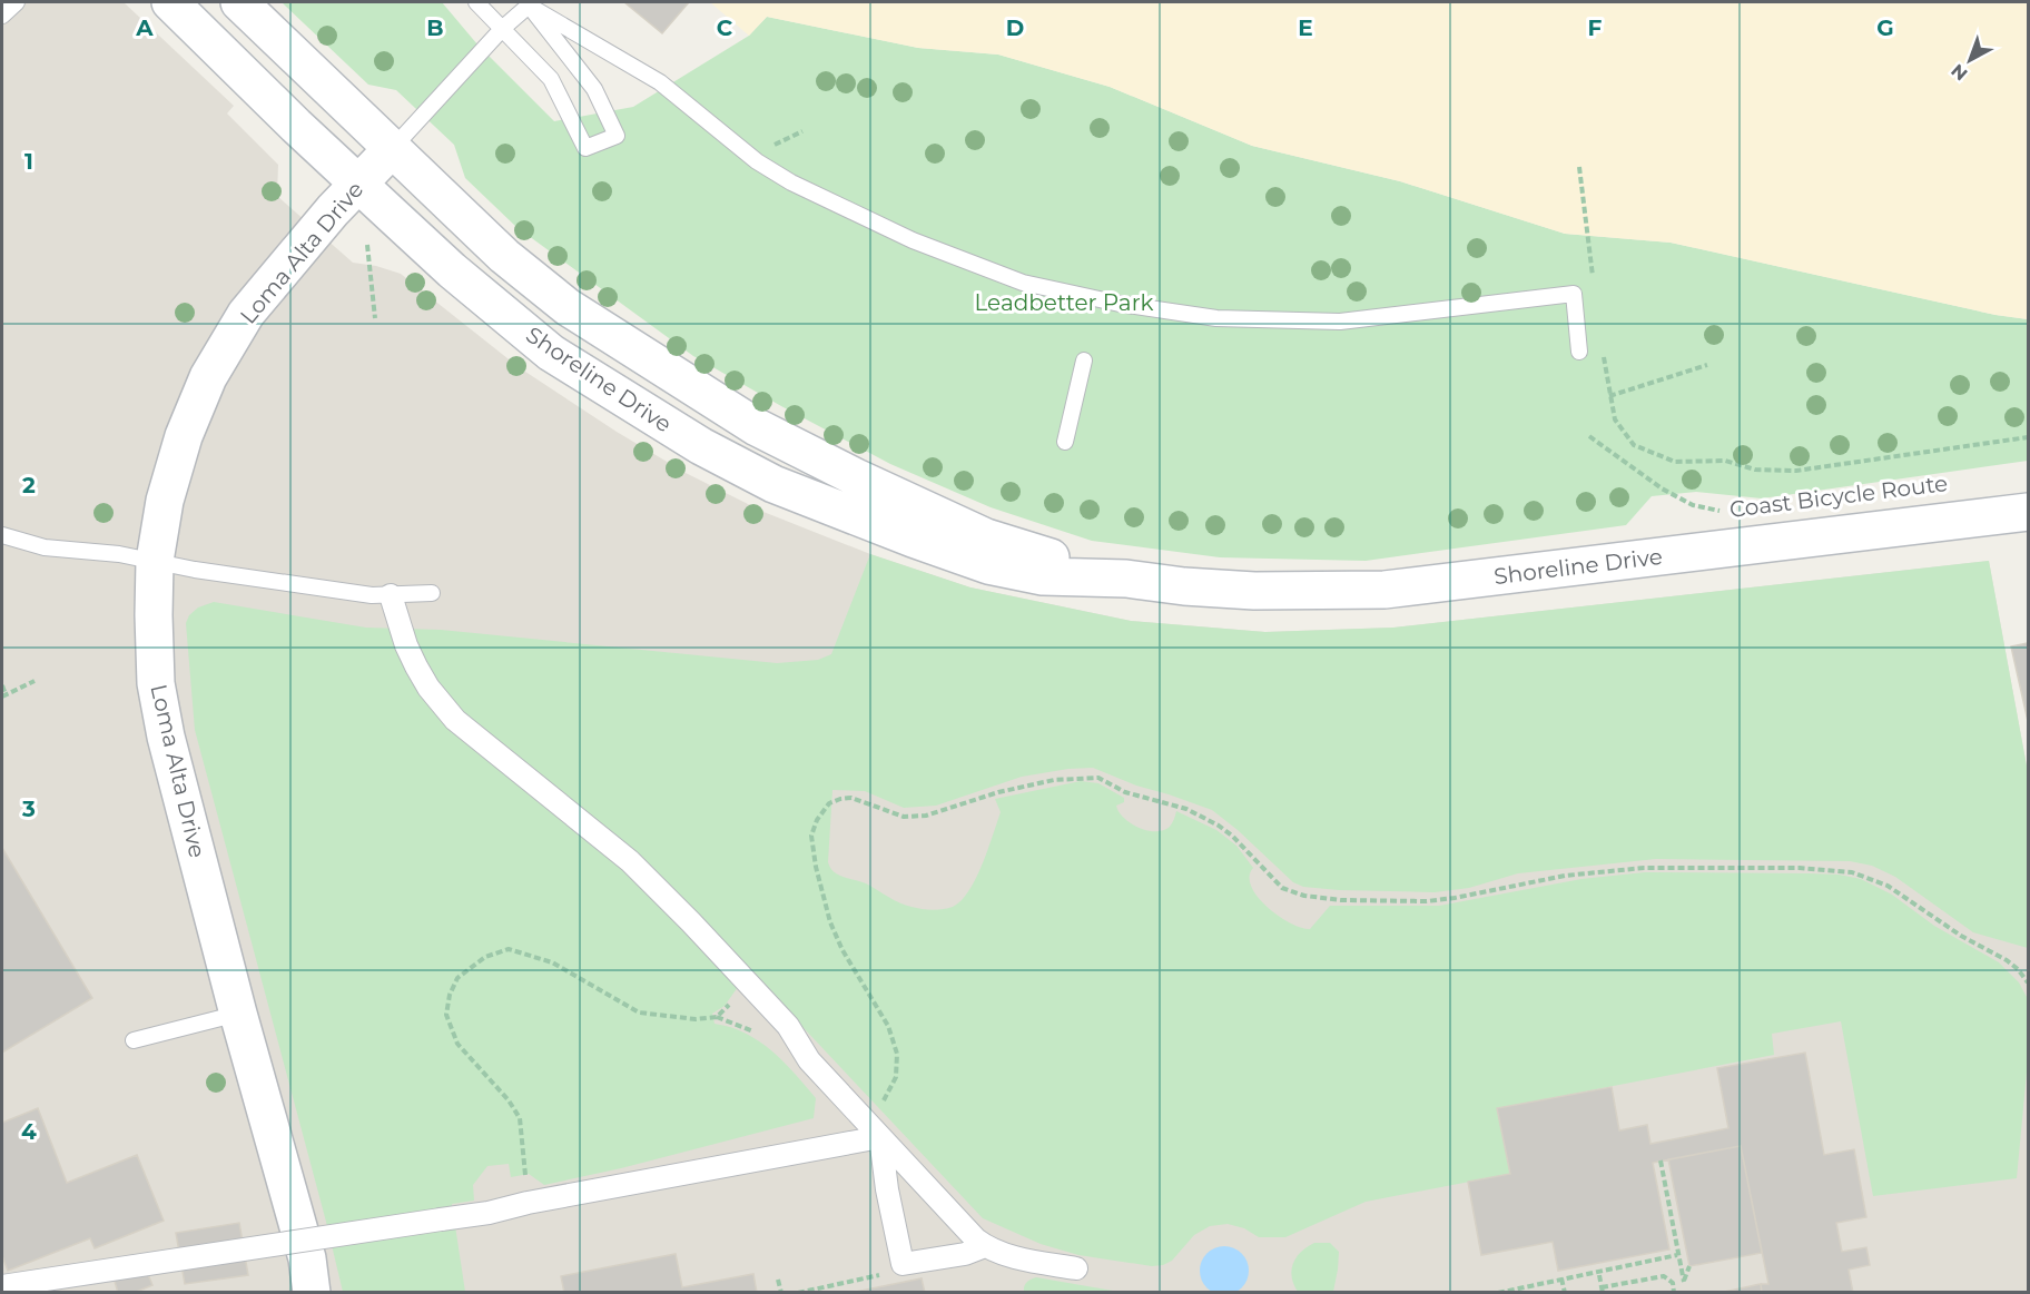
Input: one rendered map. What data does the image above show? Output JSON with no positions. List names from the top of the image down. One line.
{"streets":{"main road":["Loma Alta Drive","Shoreline Drive"],"path":["Coast Bicycle Route"]},"crossings":[["Loma Alta Drive","Shoreline Drive"]],"parks":["Leadbetter Park"],"north":"bottom left","grid":{"columns":["A","B","C","D","E","F","G"],"rows":["1","2","3","4"]}}
